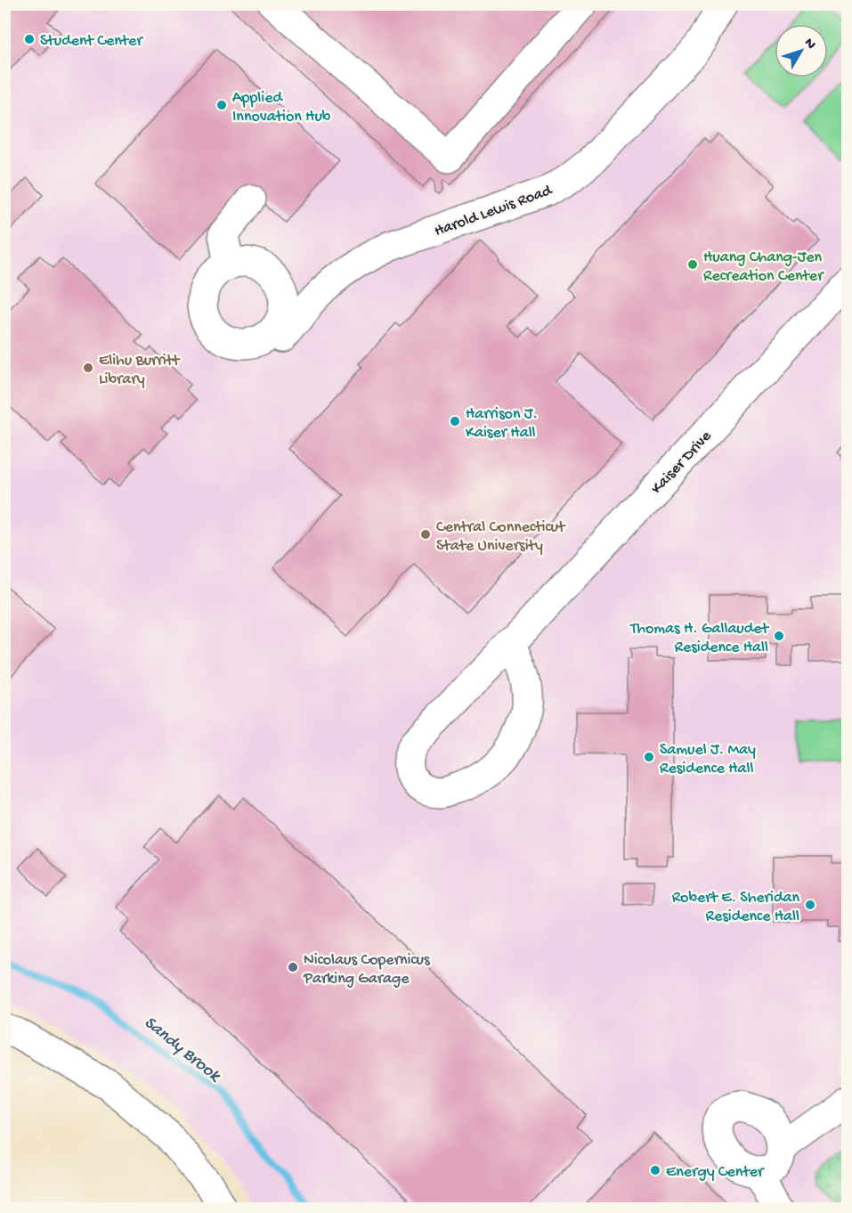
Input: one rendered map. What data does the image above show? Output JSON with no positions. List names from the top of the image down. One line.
{"streets":{"street":["Harold Lewis Road","Kaiser Drive"]},"water":["Sandy Brook"],"places":["Student Center","Applied Innovation Hub","Huang Chang-Jen Recreation Center","Elihu Burritt Library","Harrison J. Kaiser Hall","Central Connecticut State University","Thomas H. Gallaudet Residence Hall","Samuel J. May Residence Hall","Robert E. Sheridan Residence Hall","Nicolaus Copernicus Parking Garage","Energy Center"],"north":"top right"}
